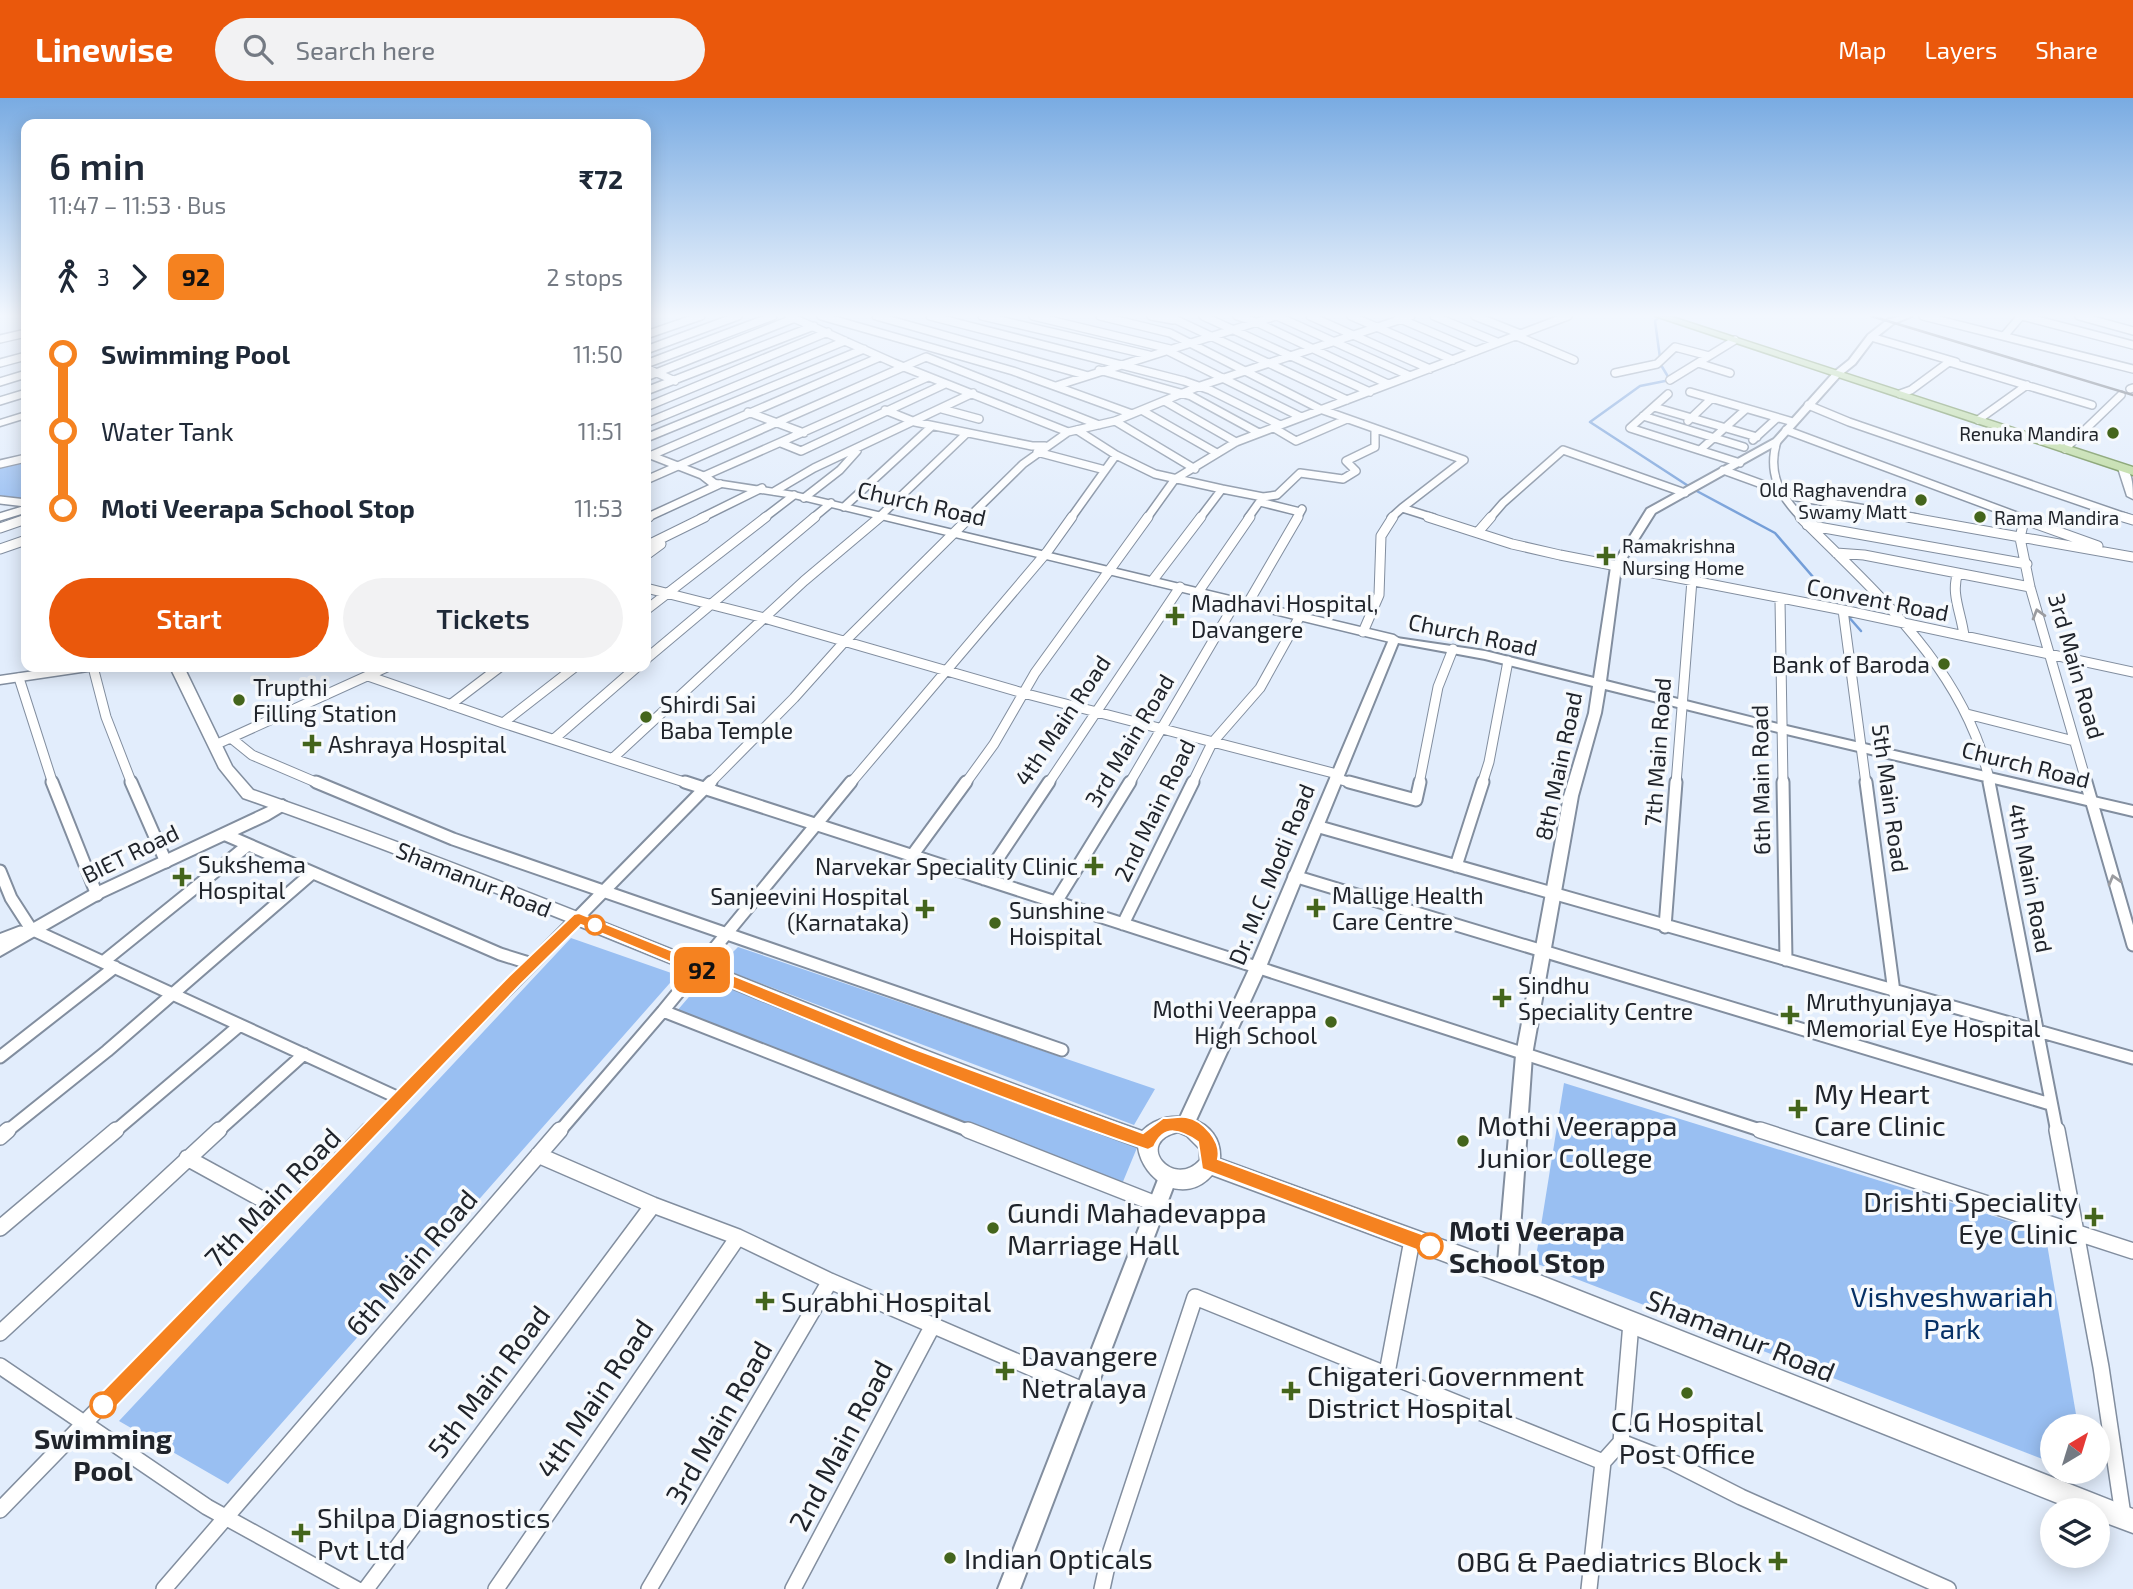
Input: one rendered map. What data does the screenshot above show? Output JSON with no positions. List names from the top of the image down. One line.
{"streets":{"main road":["Church Road","Shamanur Road"],"street":["Convent Road","3rd Main Road","4th Main Road","7th Main Road","8th Main Road","6th Main Road","5th Main Road","2nd Main Road","BIET Road","Dr. M.C. Modi Road"]},"crossings":[["Church Road","3rd Main Road"],["Church Road","4th Main Road"],["Church Road","7th Main Road"],["Church Road","8th Main Road"],["Church Road","6th Main Road"],["Church Road","5th Main Road"],["Church Road","2nd Main Road"],["Church Road","Dr. M.C. Modi Road"],["Convent Road","3rd Main Road"],["Convent Road","4th Main Road"],["Convent Road","7th Main Road"],["Convent Road","8th Main Road"],["Convent Road","6th Main Road"],["Convent Road","5th Main Road"],["4th Main Road","8th Main Road"],["4th Main Road","Shamanur Road"],["7th Main Road","Shamanur Road"],["8th Main Road","Shamanur Road"],["6th Main Road","Shamanur Road"],["BIET Road","Shamanur Road"],["Dr. M.C. Modi Road","Shamanur Road"]],"parks":["Vishveshwariah Park"],"places":{"other":["Renuka Mandira","Old Raghavendra Swamy Matt","Rama Mandira","Bank of Baroda","Trupthi Filling Station","Shirdi Sai Baba Temple","Sunshine Hoispital","Mothi Veerappa High School","Mothi Veerappa Junior College","Gundi Mahadevappa Marriage Hall","Moti Veerapa School Stop","C.G Hospital Post Office","Swimming Pool","Indian Opticals"],"health":["Ramakrishna Nursing Home","Madhavi Hospital, Davangere","Ashraya Hospital","Narvekar Speciality Clinic","Sukshema Hospital","Mallige Health Care Centre","Sanjeevini Hospital (Karnataka)","Sindhu Speciality Centre","Mruthyunjaya Memorial Eye Hospital","My Heart Care Clinic","Drishti Speciality Eye Clinic","Surabhi Hospital","Davangere Netralaya","Chigateri Government District Hospital","Shilpa Diagnostics Pvt Ltd","OBG & Paediatrics Block"]},"lines":["bus line 92"],"north":"top right","page":{"header":"Linewise","search":"Search here","nav":["Map","Layers","Share"],"on_map":"92","heading":["6 min","11:47 – 11:53 · Bus","₹72"],"legs":["3","92","2 stops"],"list":[{"name":"Swimming Pool","value":"11:50"},{"name":"Water Tank","value":"11:51"},{"name":"Moti Veerapa School Stop","value":"11:53"}],"buttons":["Start","Tickets"]}}
